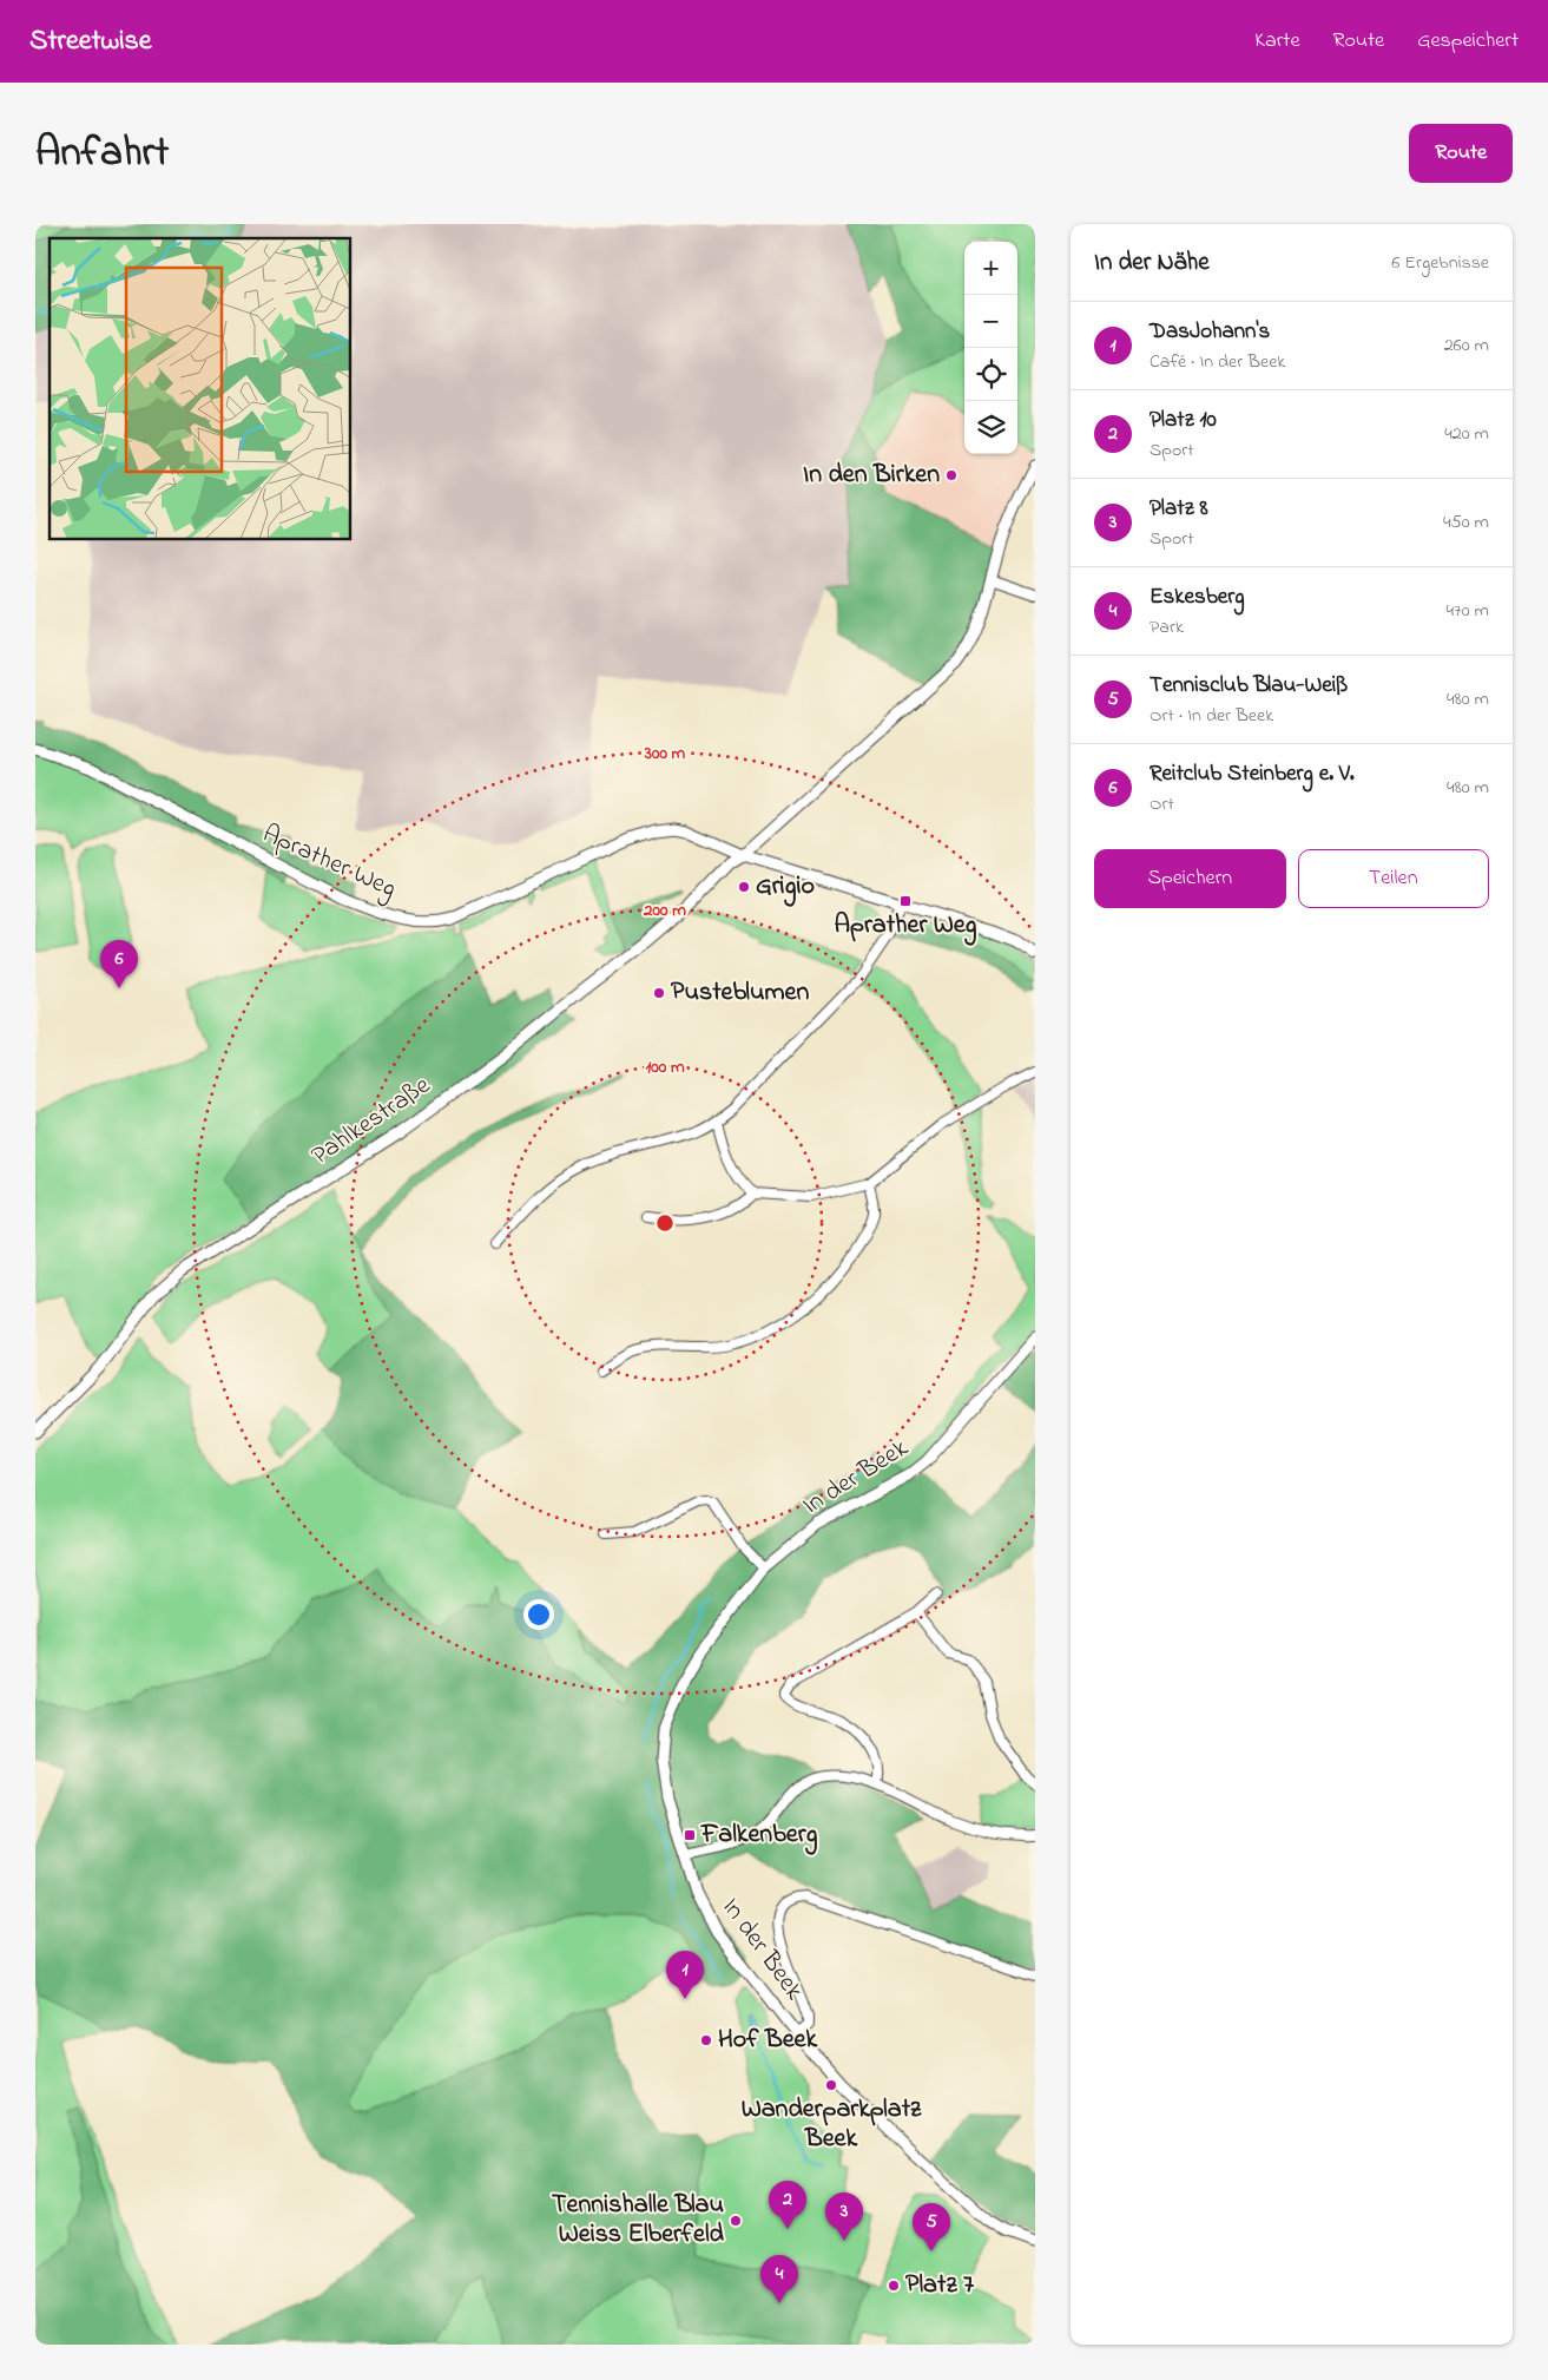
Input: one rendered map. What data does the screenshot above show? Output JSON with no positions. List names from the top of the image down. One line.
{"streets":{"street":["Aprather Weg","Pahlkestraße","In der Beek"]},"crossings":[["Aprather Weg","Pahlkestraße"]],"places":{"other":["In den Birken","Grigio","Pusteblumen","Hof Beek","Wanderparkplatz Beek","Tennishalle Blau Weiss Elberfeld","Platz 7"],"transit":["Aprather Weg","Falkenberg"]},"page":{"header":"Streetwise","nav":["Karte","Route","Gespeichert"],"title":"Anfahrt","buttons":["Route",["Speichern","Teilen"]],"heading":["In der Nähe","6 Ergebnisse"],"map_buttons":["+","−"],"list":[{"mark":"1","name":"DasJohann's","note":"Café · In der Beek","value":"260 m"},{"mark":"2","name":"Platz 10","note":"Sport","value":"420 m"},{"mark":"3","name":"Platz 8","note":"Sport","value":"450 m"},{"mark":"4","name":"Eskesberg","note":"Park","value":"470 m"},{"mark":"5","name":"Tennisclub Blau-Weiß","note":"Ort · In der Beek","value":"480 m"},{"mark":"6","name":"Reitclub Steinberg e. V.","note":"Ort","value":"480 m"}],"pins":["6","1","2","3","5","4"]},"rings":["300 m","200 m","100 m"]}
